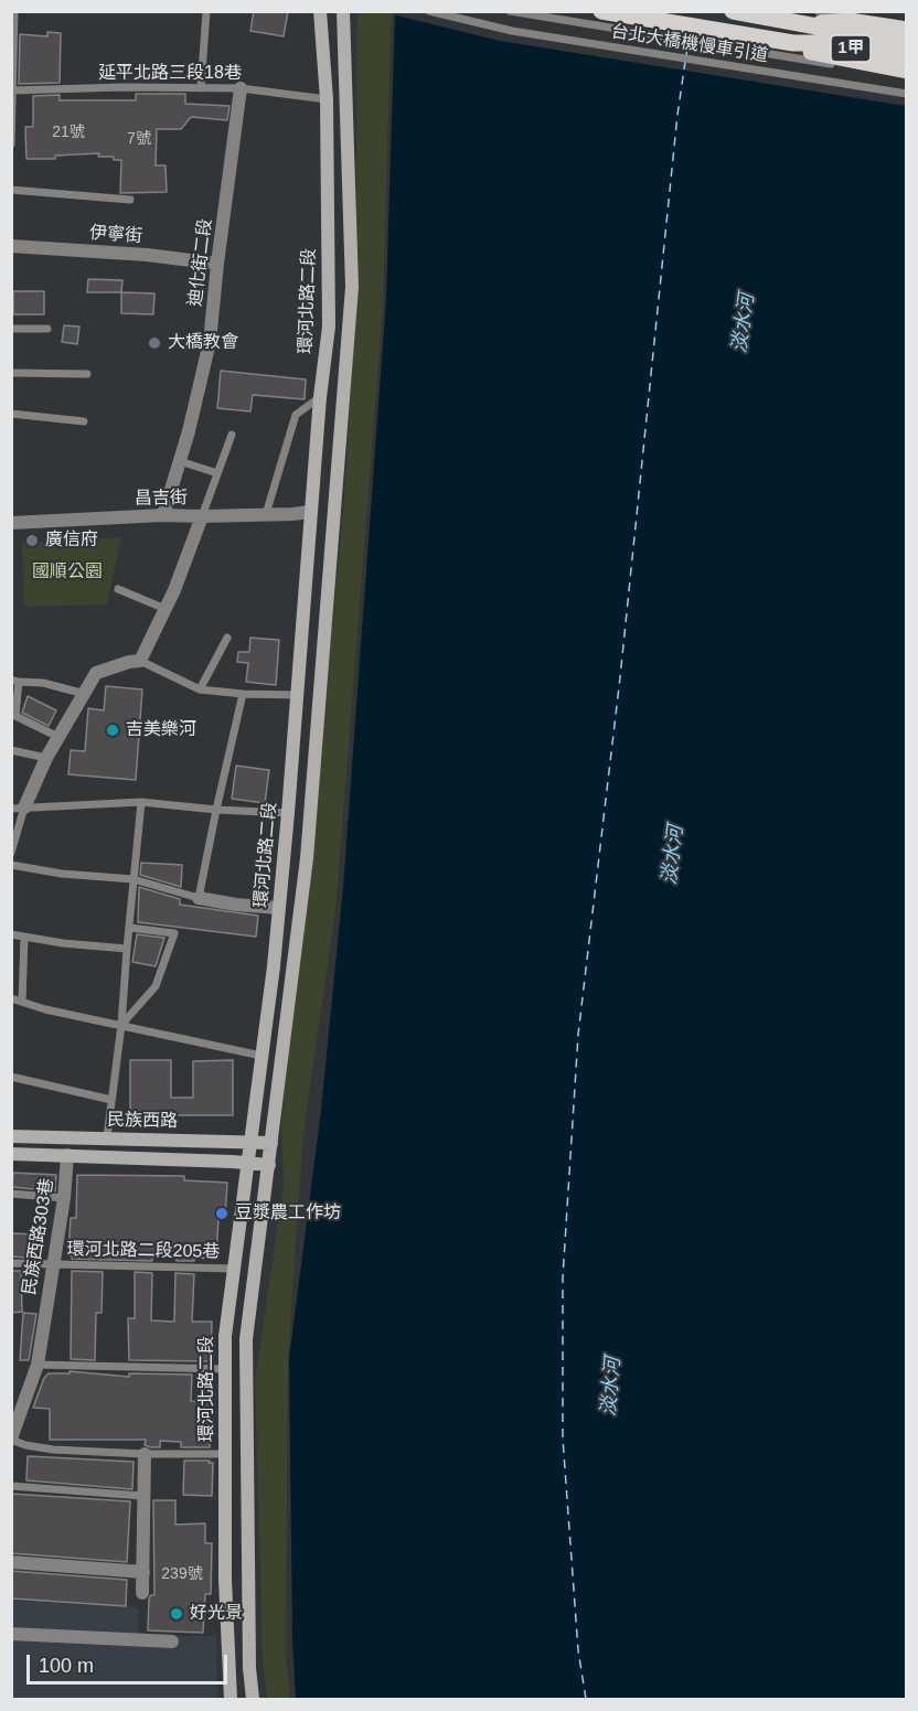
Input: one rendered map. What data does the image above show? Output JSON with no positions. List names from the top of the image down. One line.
{"streets":{"main road":["1甲","環河北路二段","民族西路"],"street":["伊寧街","迪化街二段","昌吉街","民族西路303巷"],"lane":["台北大橋機慢車引道","延平北路三段18巷","環河北路二段205巷"]},"crossings":[["延平北路三段18巷","迪化街二段"],["延平北路三段18巷","環河北路二段"],["伊寧街","迪化街二段"],["迪化街二段","昌吉街"],["環河北路二段","昌吉街"],["環河北路二段","民族西路"],["環河北路二段","環河北路二段205巷"],["民族西路","民族西路303巷"],["民族西路303巷","環河北路二段205巷"]],"water":["淡水河"],"parks":["國順公園"],"places":["大橋教會","廣信府","吉美樂河","豆漿農工作坊","好光景"],"house_numbers":["21號","7號","239號"],"scale_bar":"100 m"}
